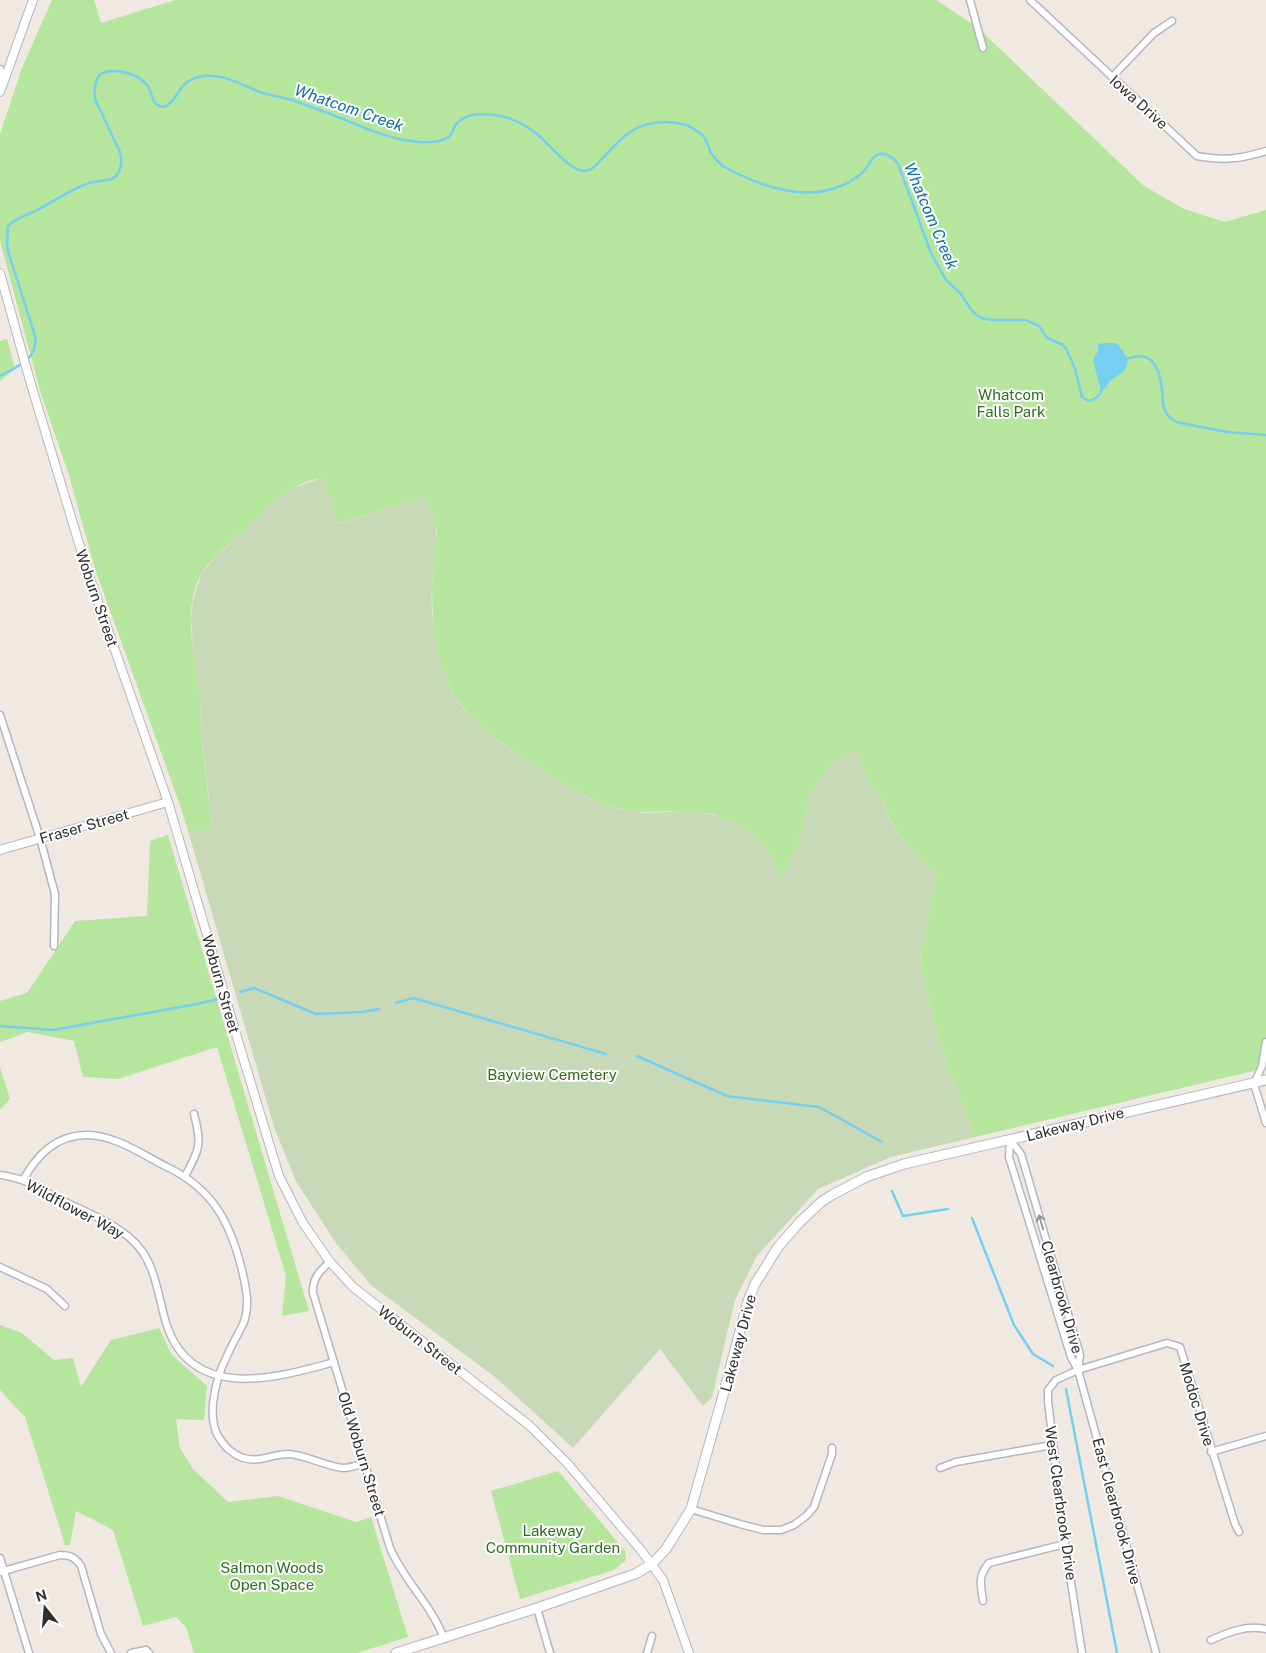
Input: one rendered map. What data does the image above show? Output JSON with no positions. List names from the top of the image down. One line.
{"streets":{"main road":["Lakeway Drive"],"street":["Iowa Drive","Woburn Street","Fraser Street","Wildflower Way","Clearbrook Drive","Modoc Drive","Old Woburn Street","West Clearbrook Drive","East Clearbrook Drive"]},"crossings":[["Woburn Street","Fraser Street"],["Woburn Street","Lakeway Drive"],["Woburn Street","Old Woburn Street"],["Lakeway Drive","Clearbrook Drive"],["Lakeway Drive","Old Woburn Street"],["Wildflower Way","Old Woburn Street"],["Clearbrook Drive","Modoc Drive"],["Clearbrook Drive","West Clearbrook Drive"],["Clearbrook Drive","East Clearbrook Drive"],["Modoc Drive","West Clearbrook Drive"],["Modoc Drive","East Clearbrook Drive"],["West Clearbrook Drive","East Clearbrook Drive"]],"water":["Whatcom Creek"],"parks":["Whatcom Falls Park","Bayview Cemetery","Lakeway Community Garden","Salmon Woods Open Space"],"north":"top"}
